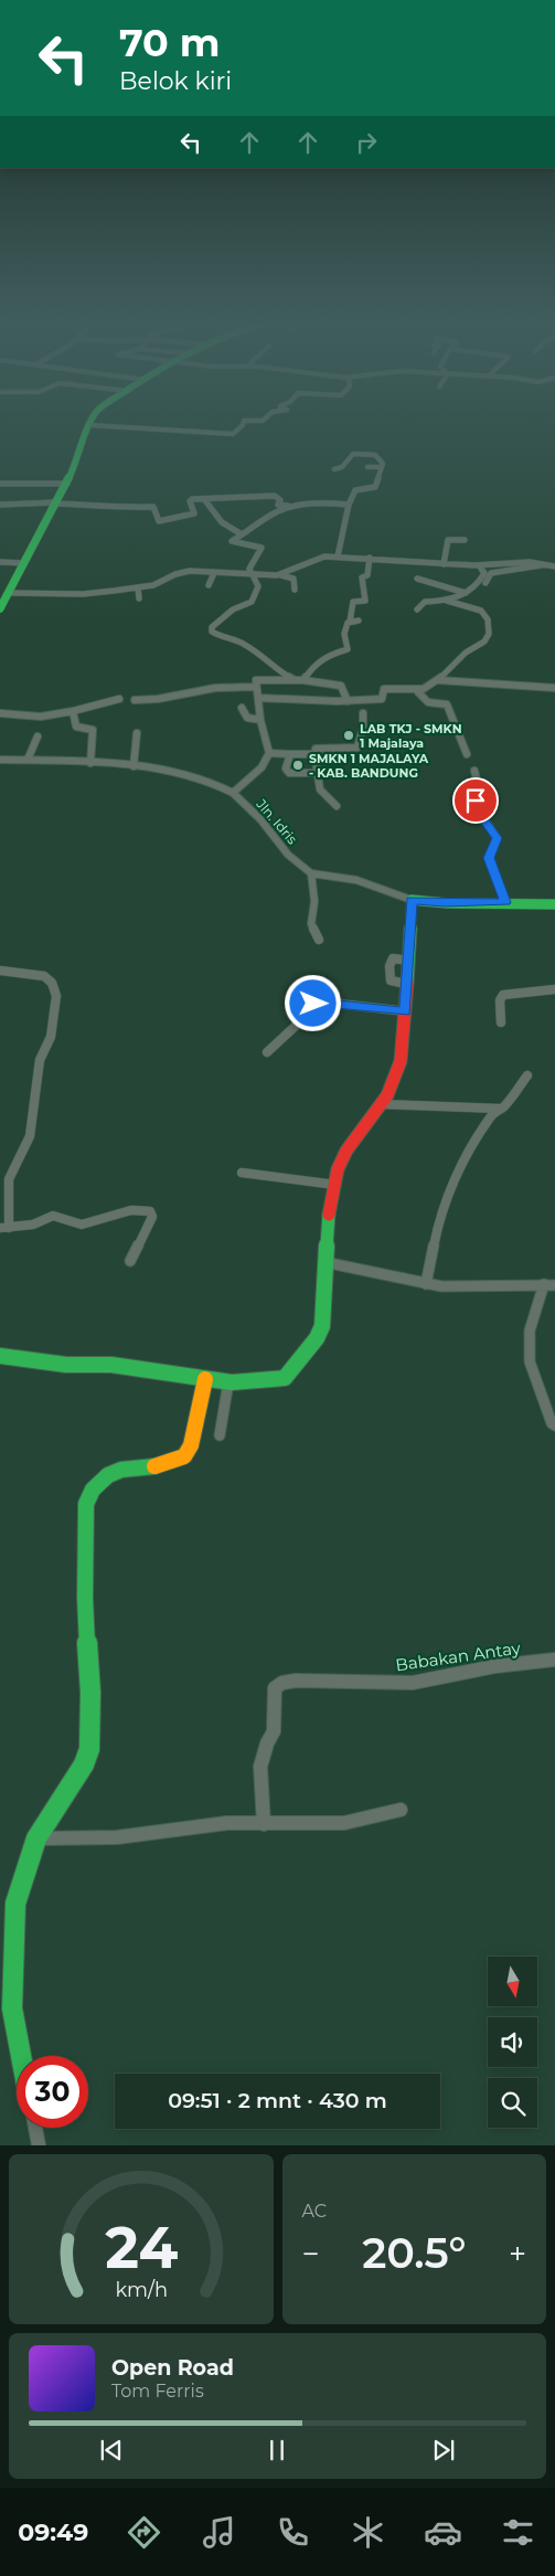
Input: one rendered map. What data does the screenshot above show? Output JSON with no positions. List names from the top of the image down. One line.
{"streets":{"street":["Jln. Idris","Babakan Antay"]},"places":["LAB TKJ - SMKN 1 Majalaya","SMKN 1 MAJALAYA - KAB. BANDUNG"],"north":"bottom","page":{"turn":["70 m","Belok kiri"],"limit":"30","trip":"09:51 · 2 mnt · 430 m","tile":"AC","heat":["−","20.5°","+"],"song":["Open Road","Tom Ferris"],"tabs":"09:49","gauge":["24","km/h"]}}
